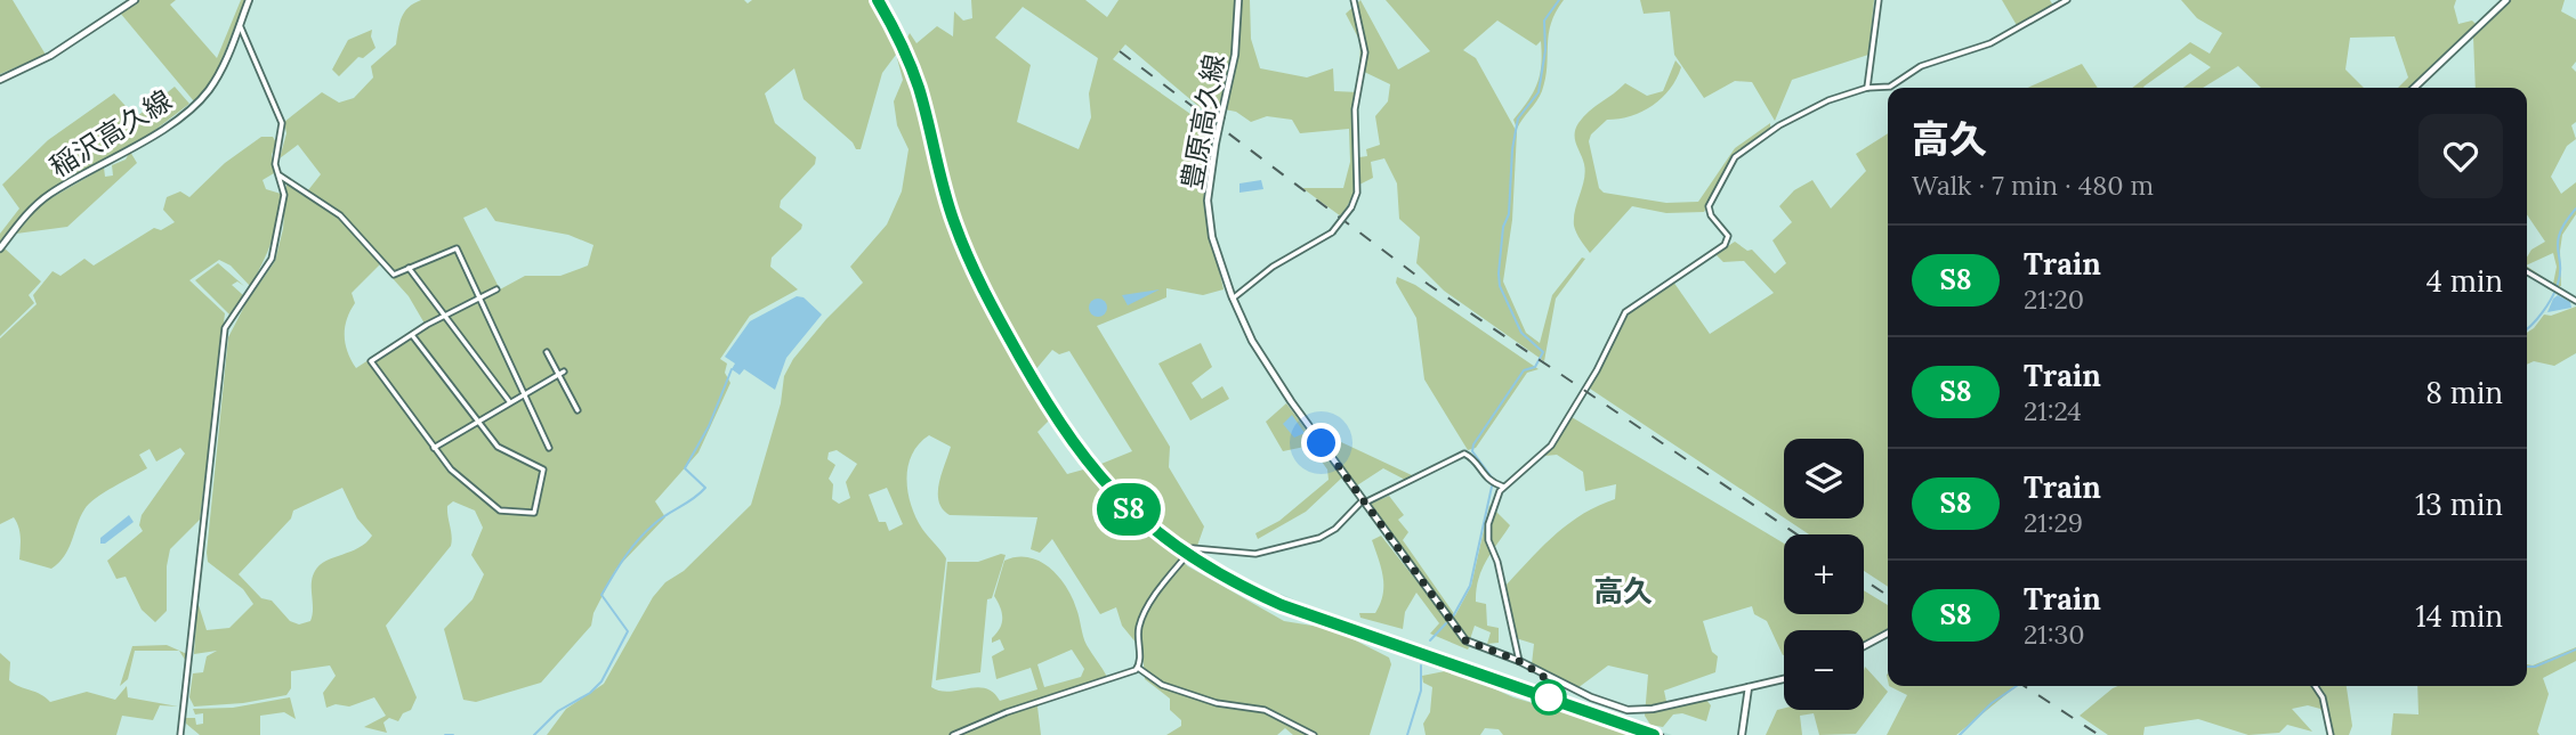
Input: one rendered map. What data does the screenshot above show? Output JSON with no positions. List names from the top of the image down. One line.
{"streets":{"main road":["豊原高久線","稲沢高久線"]},"districts":["高久"],"page":{"on_map":"S8","heading":["高久","Walk · 7 min · 480 m"],"list":[{"mark":"S8","name":"Train","note":"21:20","value":"4 min"},{"mark":"S8","name":"Train","note":"21:24","value":"8 min"},{"mark":"S8","name":"Train","note":"21:29","value":"13 min"},{"mark":"S8","name":"Train","note":"21:30","value":"14 min"}],"map_buttons":["+","−"]}}
